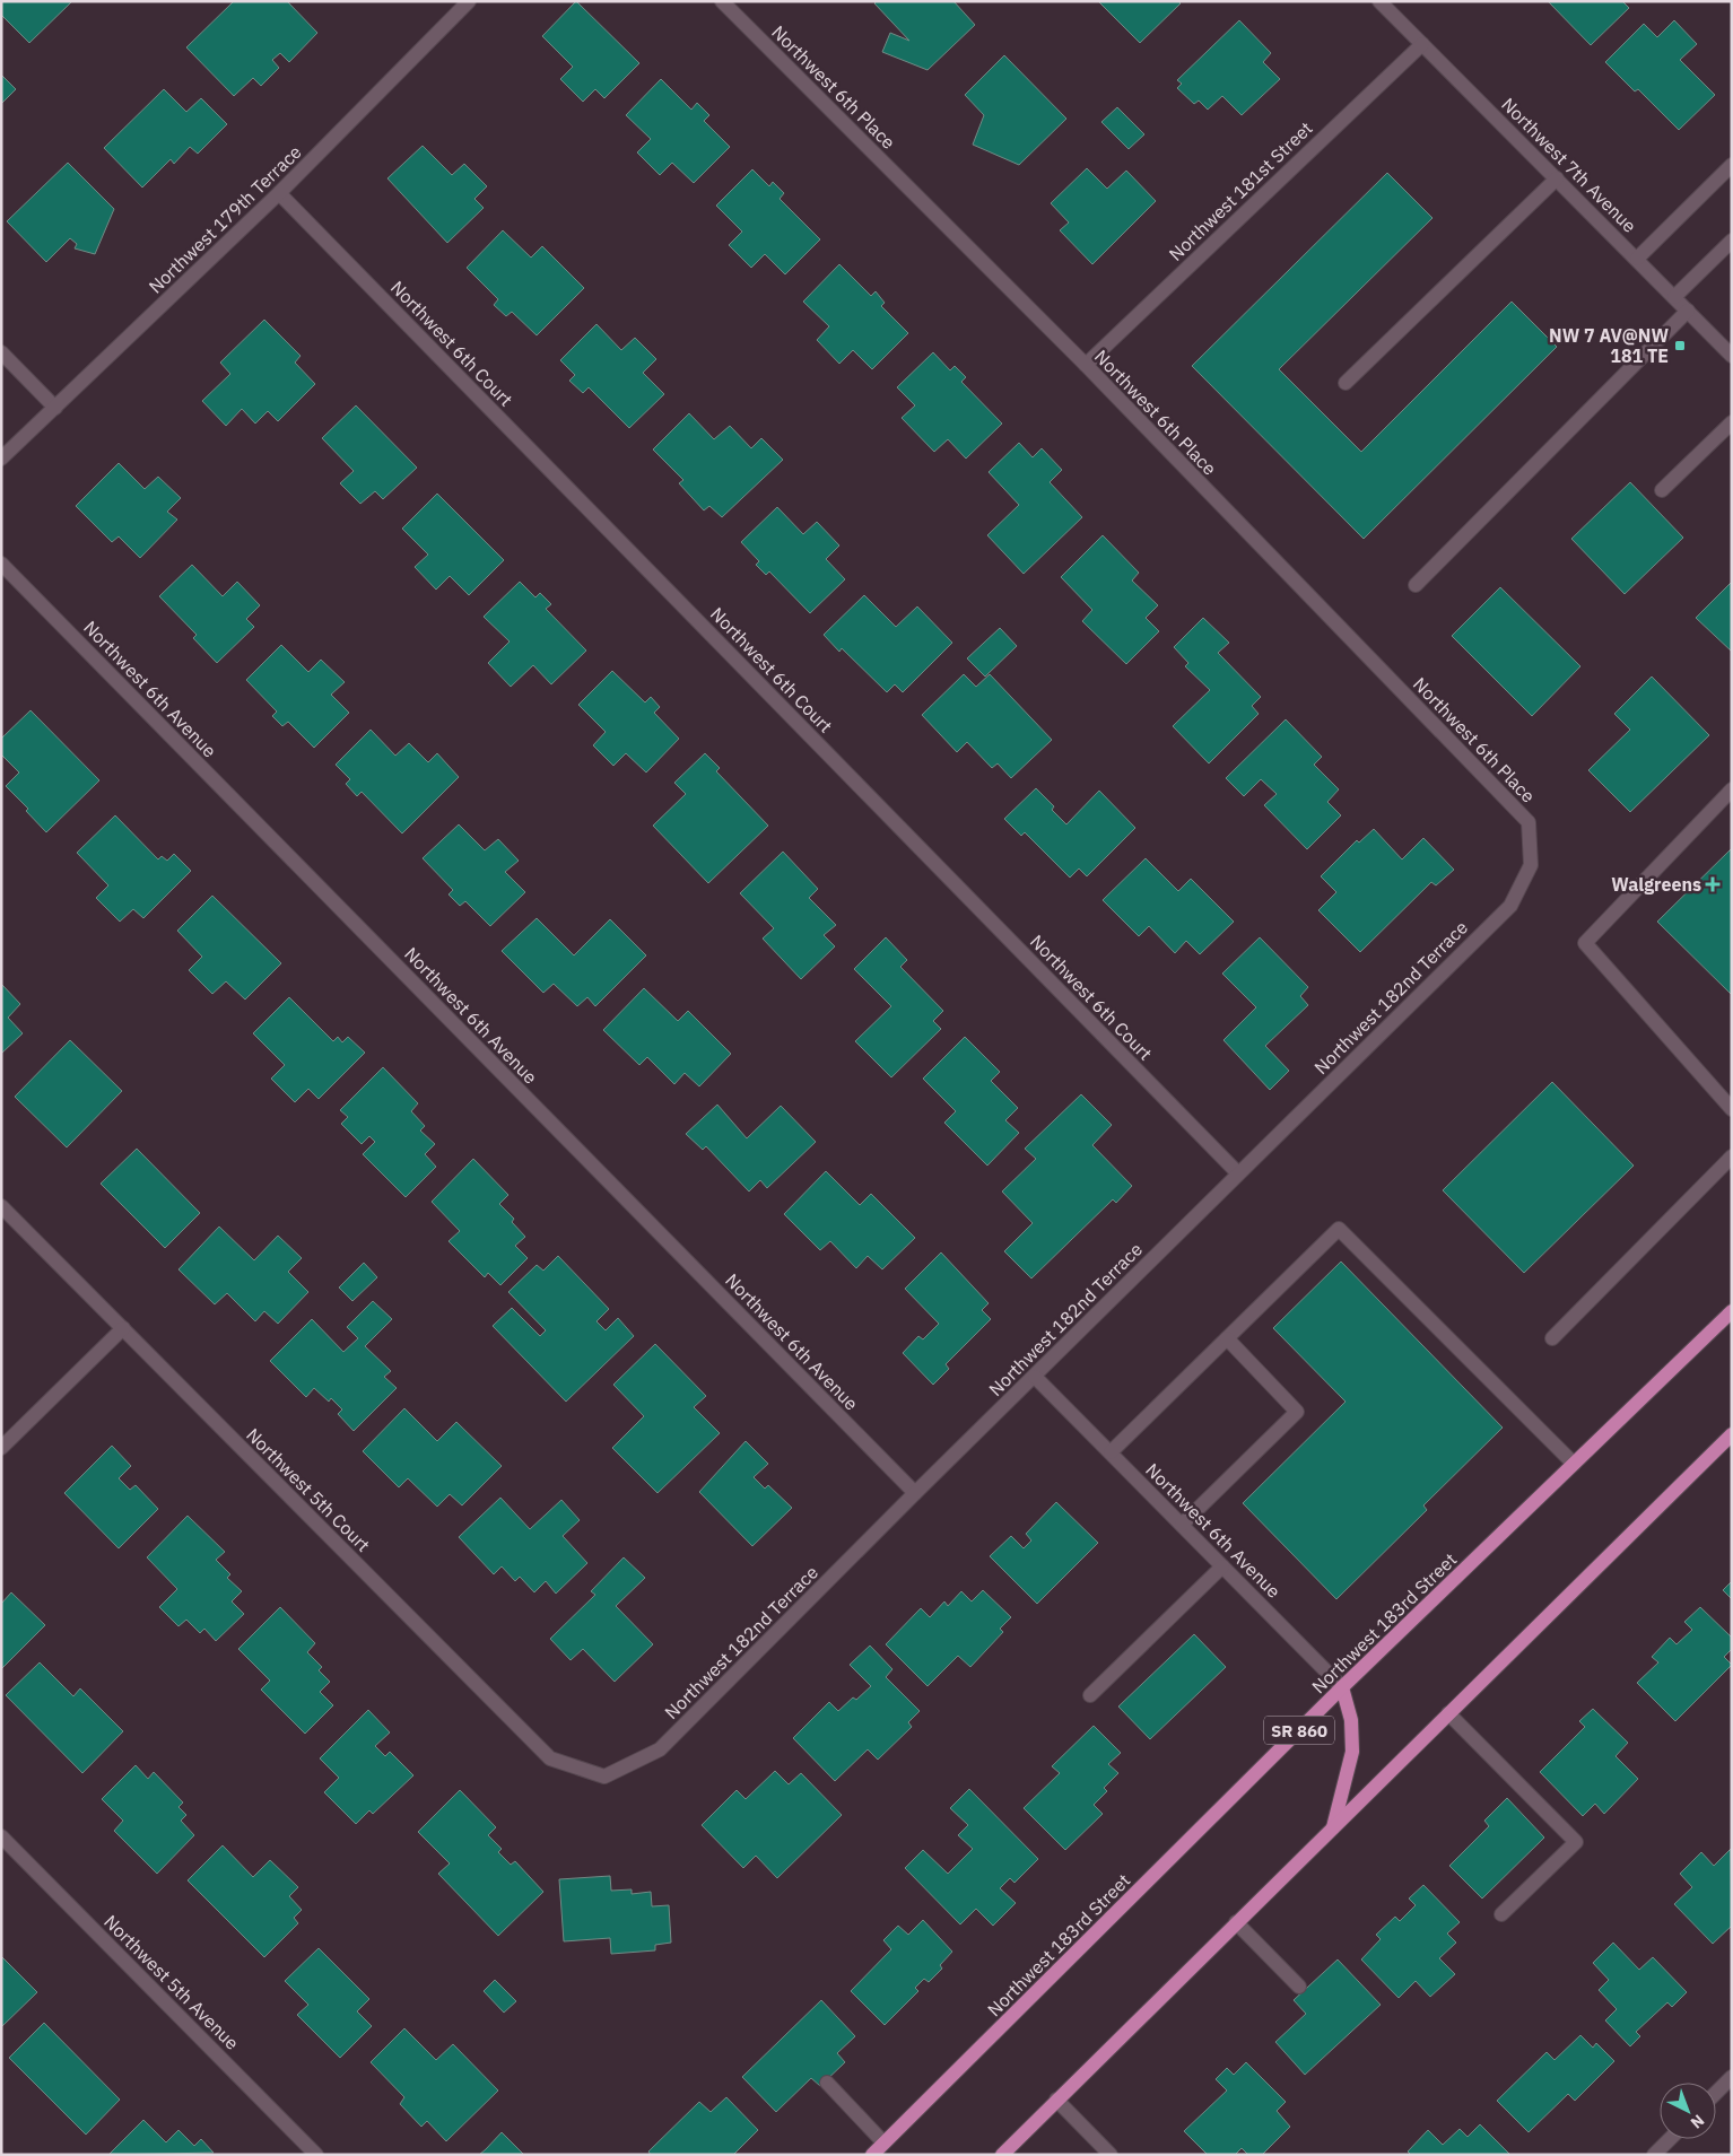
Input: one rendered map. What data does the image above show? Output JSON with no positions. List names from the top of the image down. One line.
{"streets":{"main road":["Northwest 183rd Street","SR 860"],"street":["Northwest 6th Place","Northwest 7th Avenue","Northwest 181st Street","Northwest 179th Terrace","Northwest 6th Court","Northwest 6th Avenue","Northwest 182nd Terrace","Northwest 5th Court","Northwest 5th Avenue"]},"crossings":[["Northwest 6th Place","Northwest 181st Street"],["Northwest 6th Place","Northwest 182nd Terrace"],["Northwest 7th Avenue","Northwest 181st Street"],["Northwest 179th Terrace","Northwest 6th Court"],["Northwest 6th Court","Northwest 182nd Terrace"],["Northwest 6th Avenue","Northwest 182nd Terrace"],["Northwest 6th Avenue","Northwest 183rd Street"],["Northwest 182nd Terrace","Northwest 5th Court"]],"places":{"transit":["NW 7 AV@NW 181 TE"],"health":["Walgreens"]},"north":"bottom right"}
